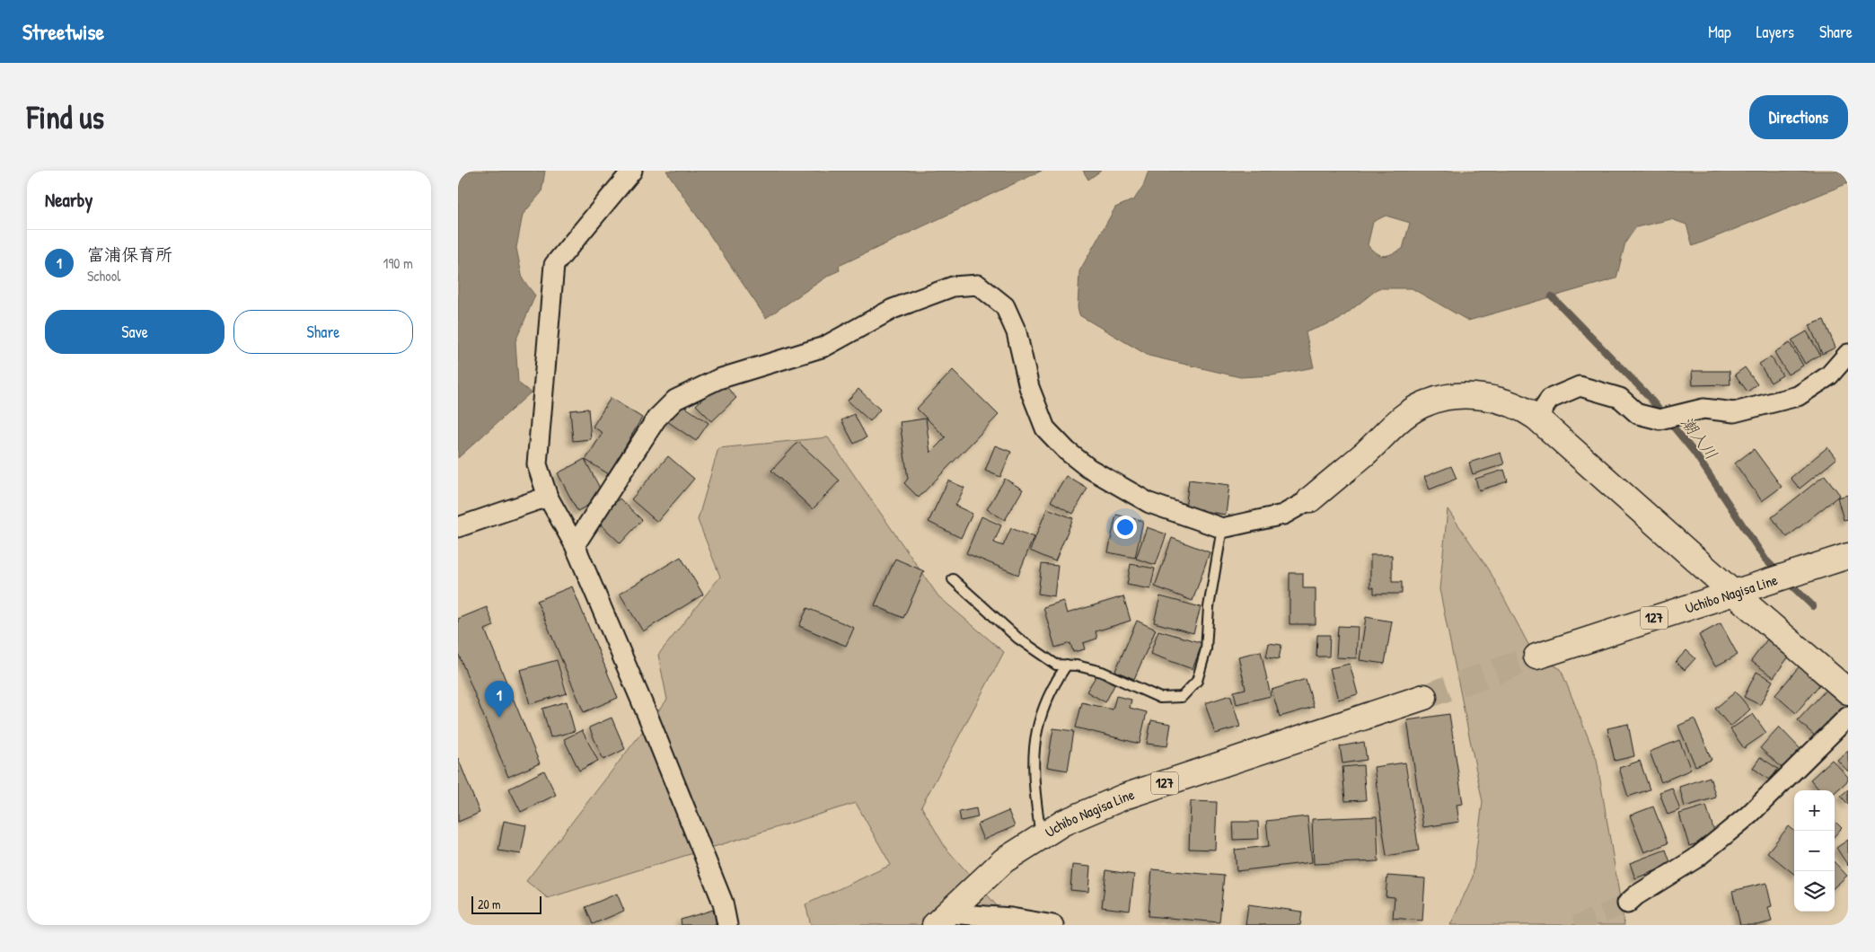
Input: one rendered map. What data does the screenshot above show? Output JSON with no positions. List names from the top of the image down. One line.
{"streets":{"main road":["Uchibo Nagisa Line","127"]},"water":["潮入川"],"scale_bar":"20 m","page":{"header":"Streetwise","nav":["Map","Layers","Share"],"buttons":["Directions",["Save","Share"]],"title":"Find us","heading":"Nearby","list":[{"mark":"1","name":"富浦保育所","note":"School","value":"190 m"}],"pins":"1","map_buttons":["+","−"],"scale":"20 m"}}
